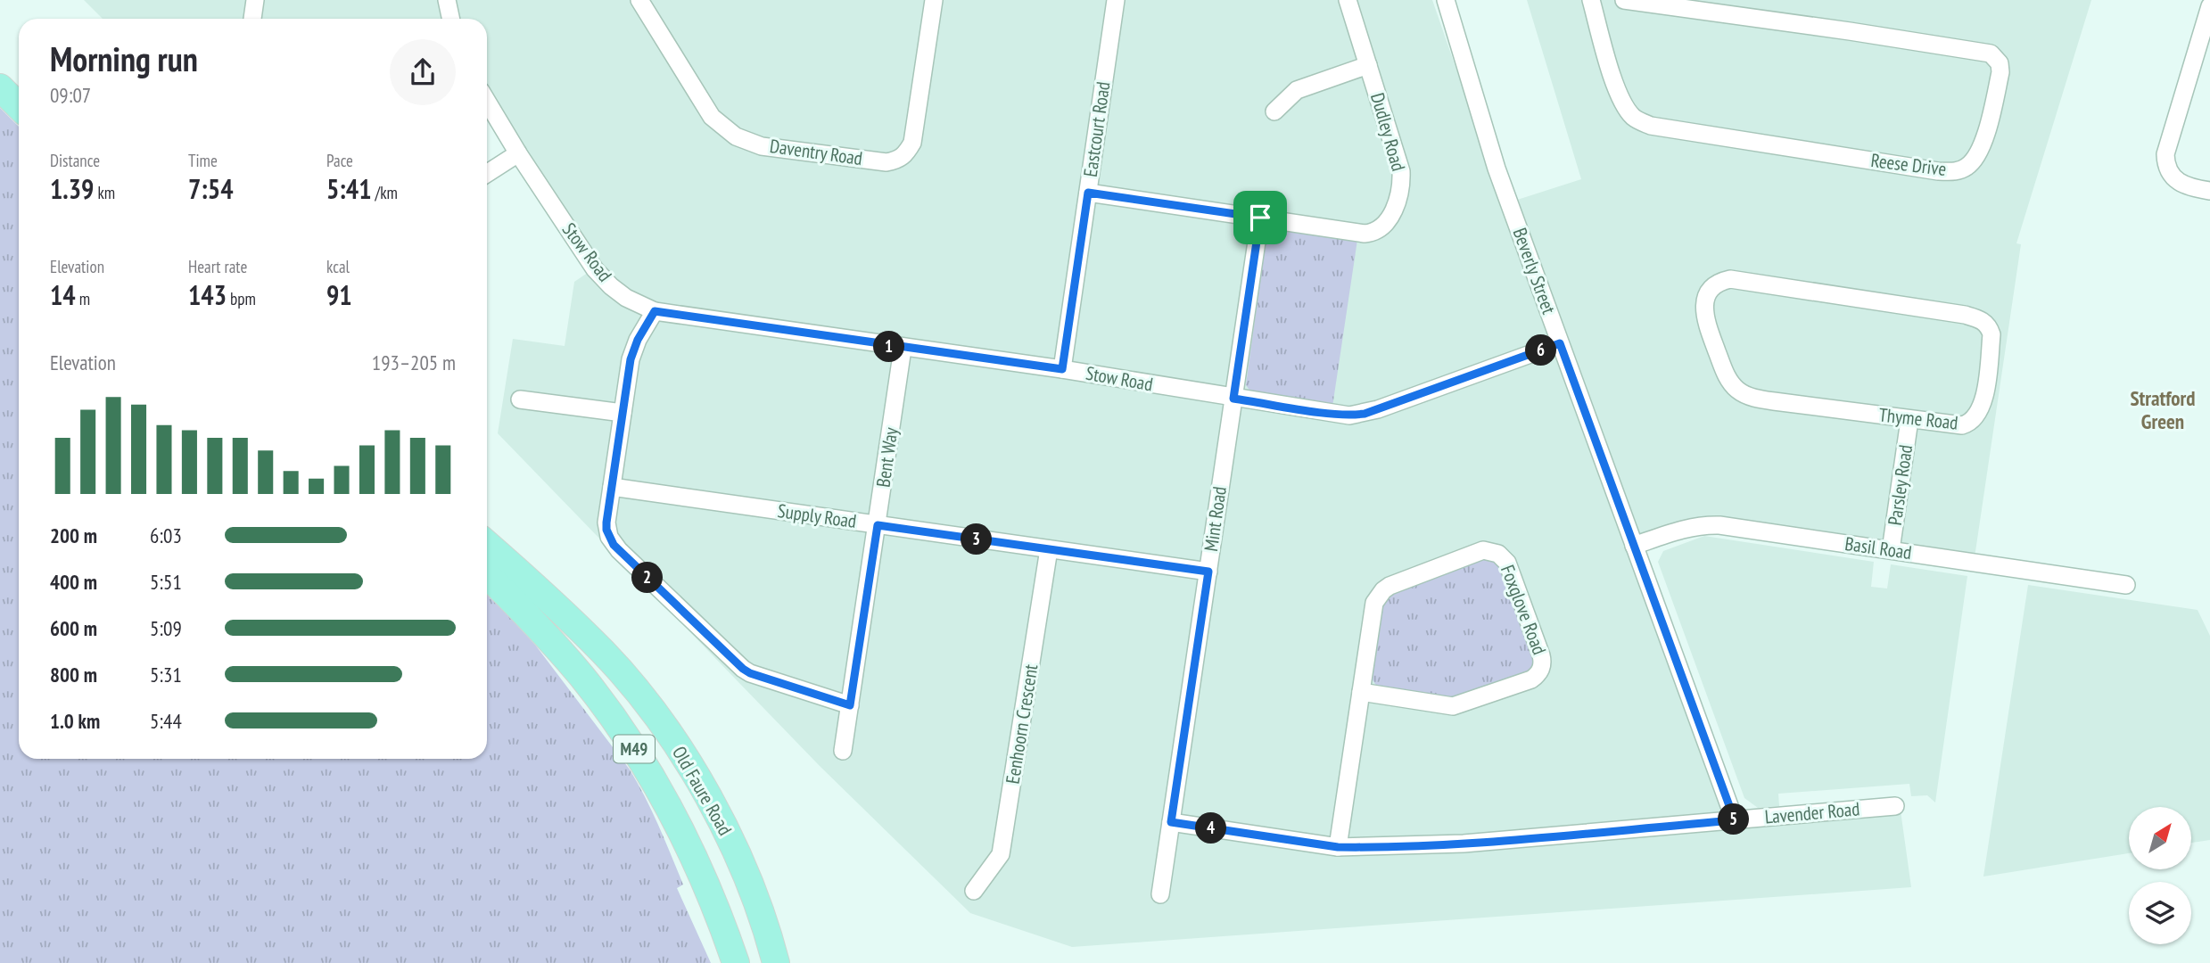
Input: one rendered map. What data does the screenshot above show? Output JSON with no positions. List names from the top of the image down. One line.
{"streets":{"main road":["M49","Old Faure Road"],"street":["Eastcourt Road","Dudley Road","Daventry Road","Reese Drive","Stow Road","Beverly Street","Thyme Road","Bent Way","Parsley Road","Supply Road","Mint Road","Basil Road","Foxglove Road","Eenhoorn Crescent","Lavender Road"]},"crossings":[["Eastcourt Road","Dudley Road"],["Eastcourt Road","Stow Road"],["Dudley Road","Mint Road"],["Stow Road","Beverly Street"],["Stow Road","Bent Way"],["Stow Road","Mint Road"],["Beverly Street","Basil Road"],["Beverly Street","Lavender Road"],["Thyme Road","Parsley Road"],["Bent Way","Supply Road"],["Parsley Road","Basil Road"],["Supply Road","Mint Road"],["Supply Road","Eenhoorn Crescent"],["Mint Road","Lavender Road"],["Foxglove Road","Lavender Road"]],"districts":["Stratford Green"],"north":"top right","page":{"heading":["Morning run","09:07"],"stats":[["Distance","1.39 km"],["Time","7:54"],["Pace","5:41 /km"],["Elevation","14 m"],["Heart rate","143 bpm"],["kcal","91"]],"pins":["1","6","3","2","5","4"],"chart":["Elevation","193–205 m"],"list":[{"name":"200 m","note":"6:03"},{"name":"400 m","note":"5:51"},{"name":"600 m","note":"5:09"},{"name":"800 m","note":"5:31"},{"name":"1.0 km","note":"5:44"}]}}
